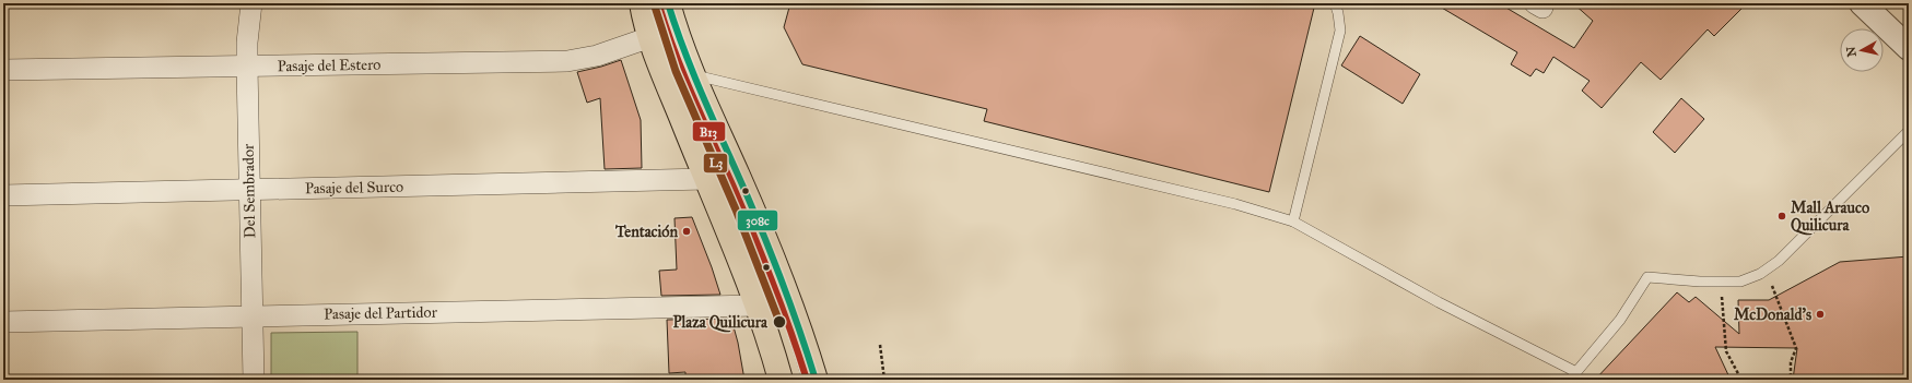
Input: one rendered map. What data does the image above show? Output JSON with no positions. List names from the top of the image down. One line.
{"streets":{"street":["Pasaje del Estero","Pasaje del Surco","Del Sembrador","Pasaje del Partidor"]},"crossings":[["Pasaje del Estero","Del Sembrador"],["Pasaje del Surco","Del Sembrador"],["Del Sembrador","Pasaje del Partidor"]],"places":["Mall Arauco Quilicura","Tentación","McDonald's","Plaza Quilicura"],"lines":["transit line L3","transit line 308c","transit line B13"],"north":"left"}
